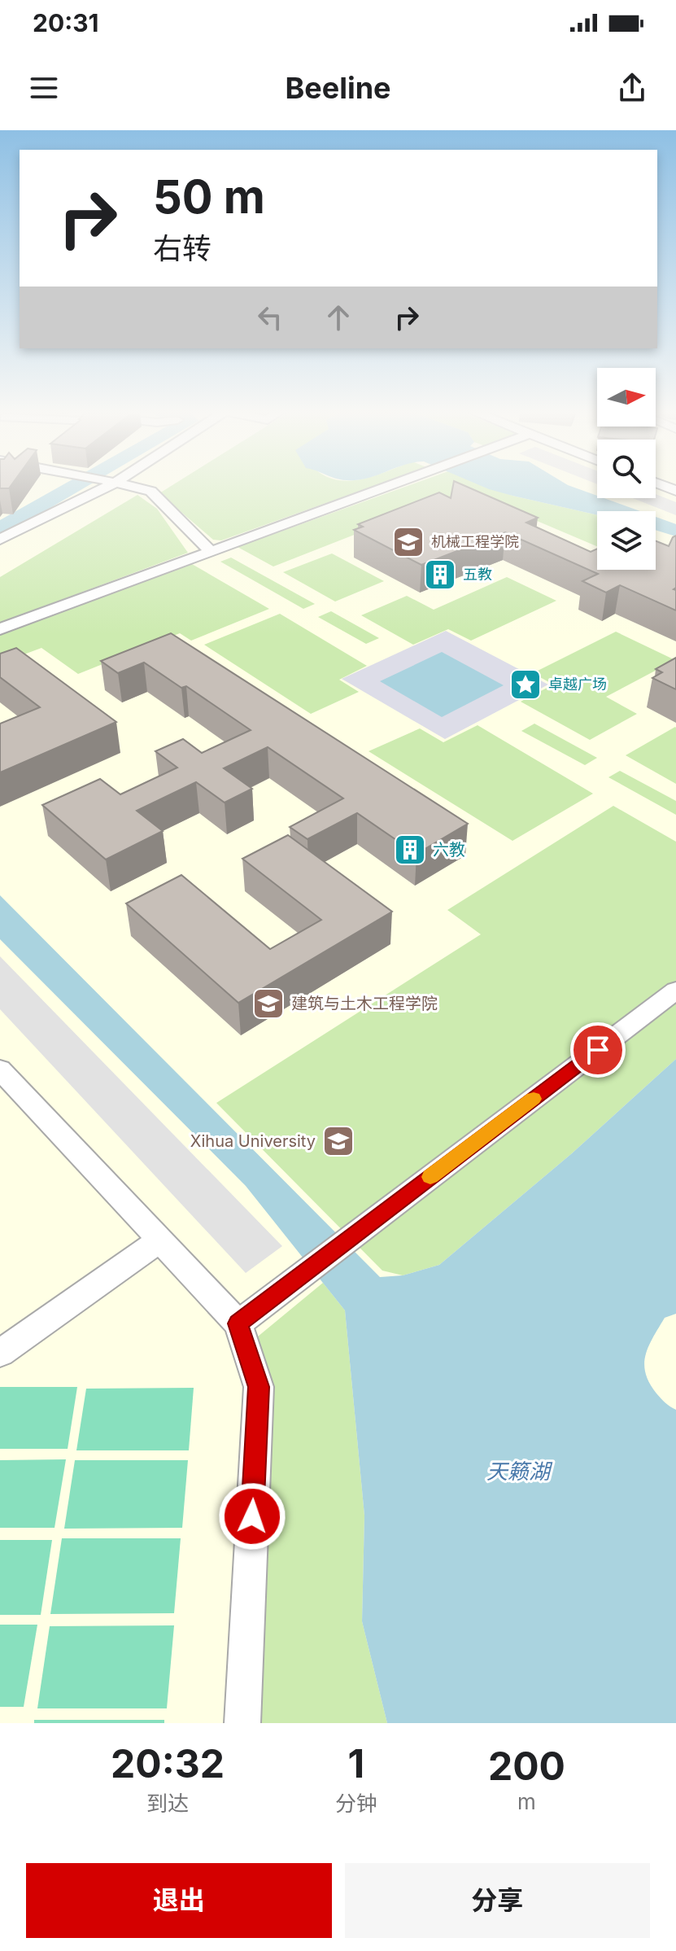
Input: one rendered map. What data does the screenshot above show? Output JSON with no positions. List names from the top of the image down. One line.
{"water":["天籁湖"],"places":{"school or university":["机械工程学院","建筑与土木工程学院","Xihua University"],"building":["五教","六教"],"place":["卓越广场"]},"north":"right","page":{"status":"20:31","header":"Beeline","turn":["50 m","右转"],"eta":["20:32","到达","1","分钟","200","m"],"buttons":["退出","分享"]}}
